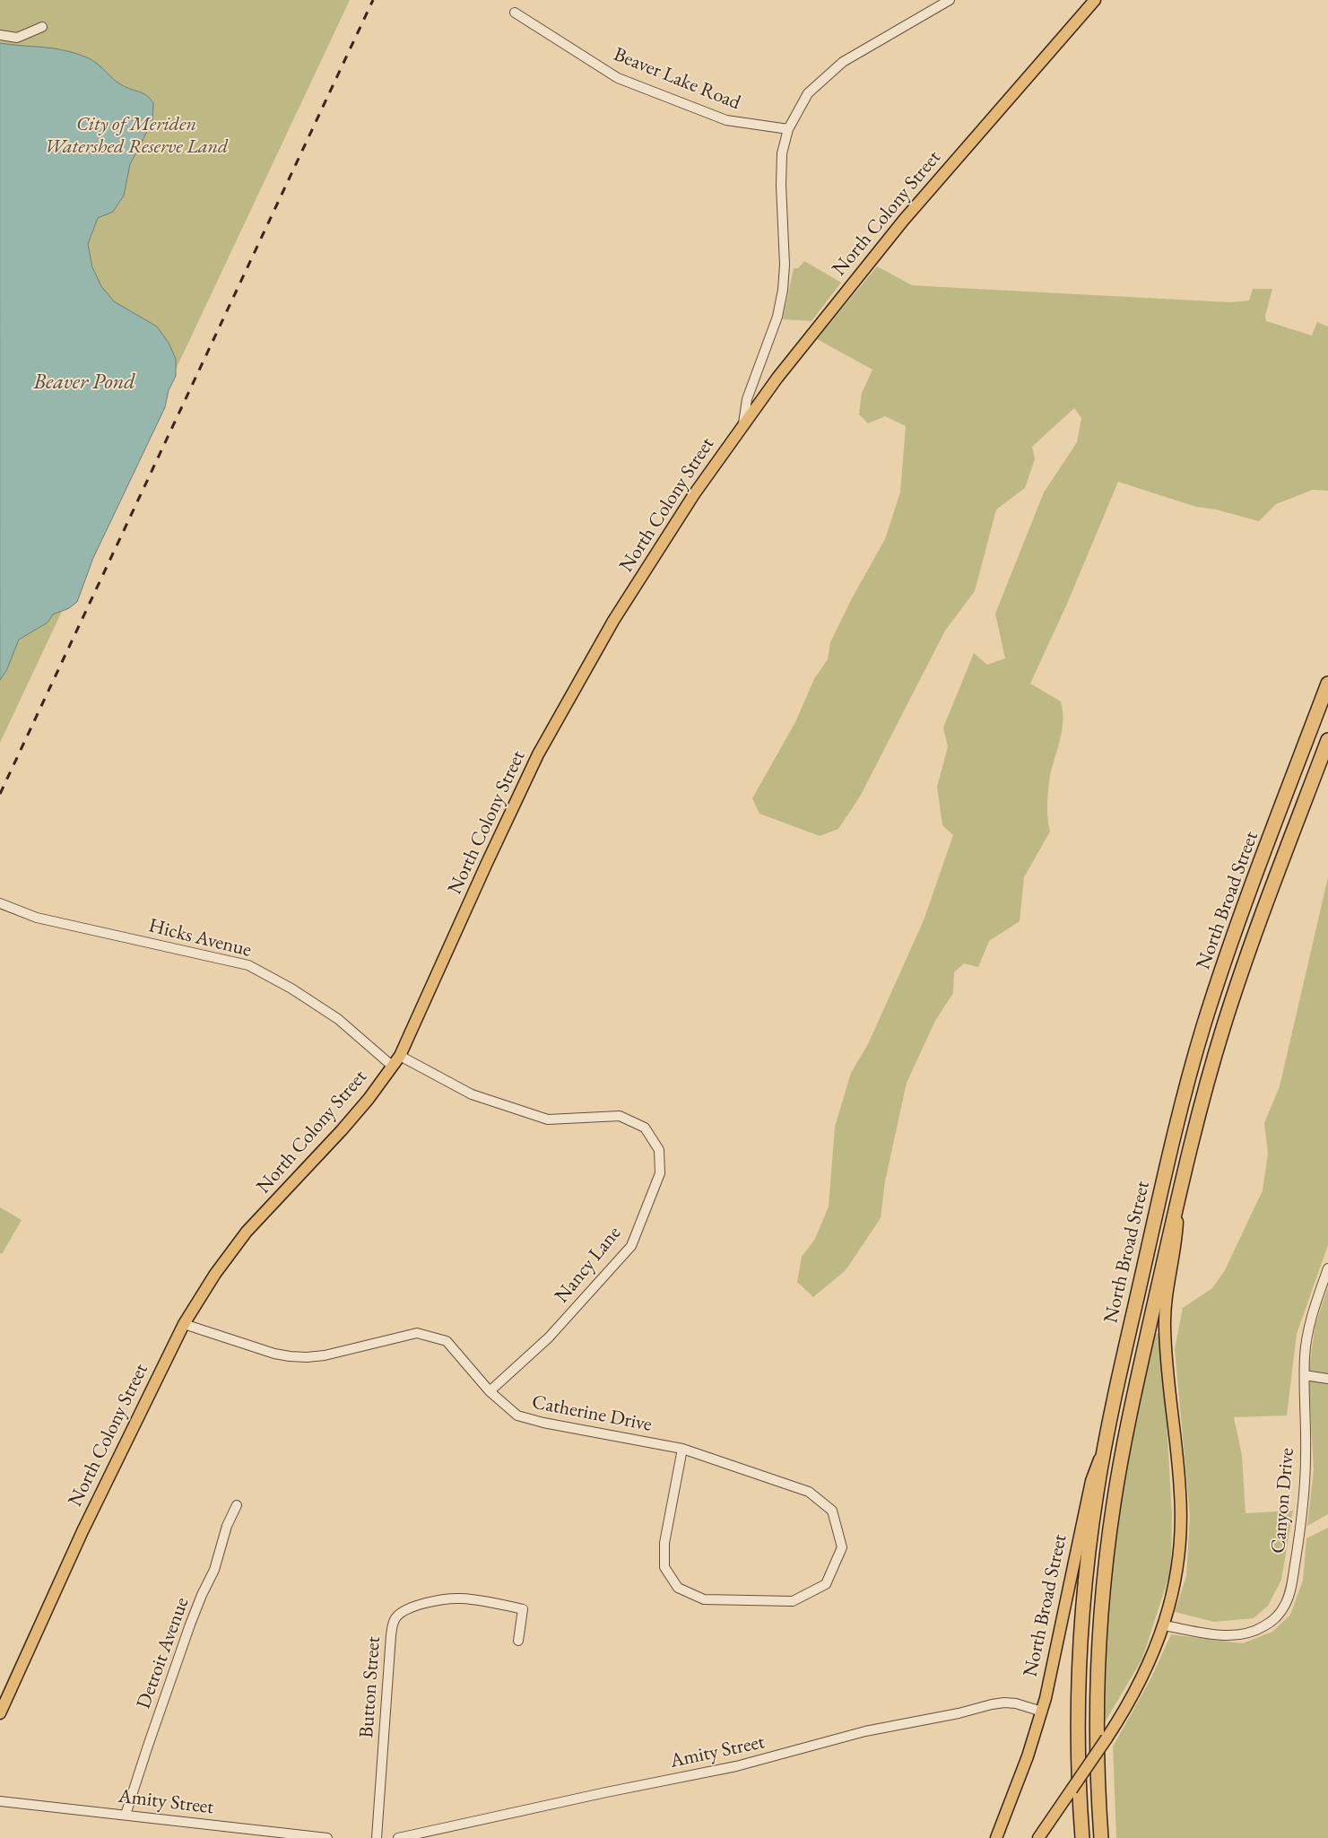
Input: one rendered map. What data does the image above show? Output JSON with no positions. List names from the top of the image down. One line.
{"streets":{"highway":["North Broad Street"],"main road":["North Colony Street"],"street":["Beaver Lake Road","Hicks Avenue","Nancy Lane","Catherine Drive","Canyon Drive","Detroit Avenue","Button Street","Amity Street"]},"crossings":[["North Colony Street","Hicks Avenue"],["North Colony Street","Nancy Lane"],["North Colony Street","Catherine Drive"],["North Broad Street","Canyon Drive"],["North Broad Street","Amity Street"],["Nancy Lane","Catherine Drive"],["Detroit Avenue","Amity Street"]],"water":["Beaver Pond"],"parks":["City of Meriden Watershed Reserve Land"]}
